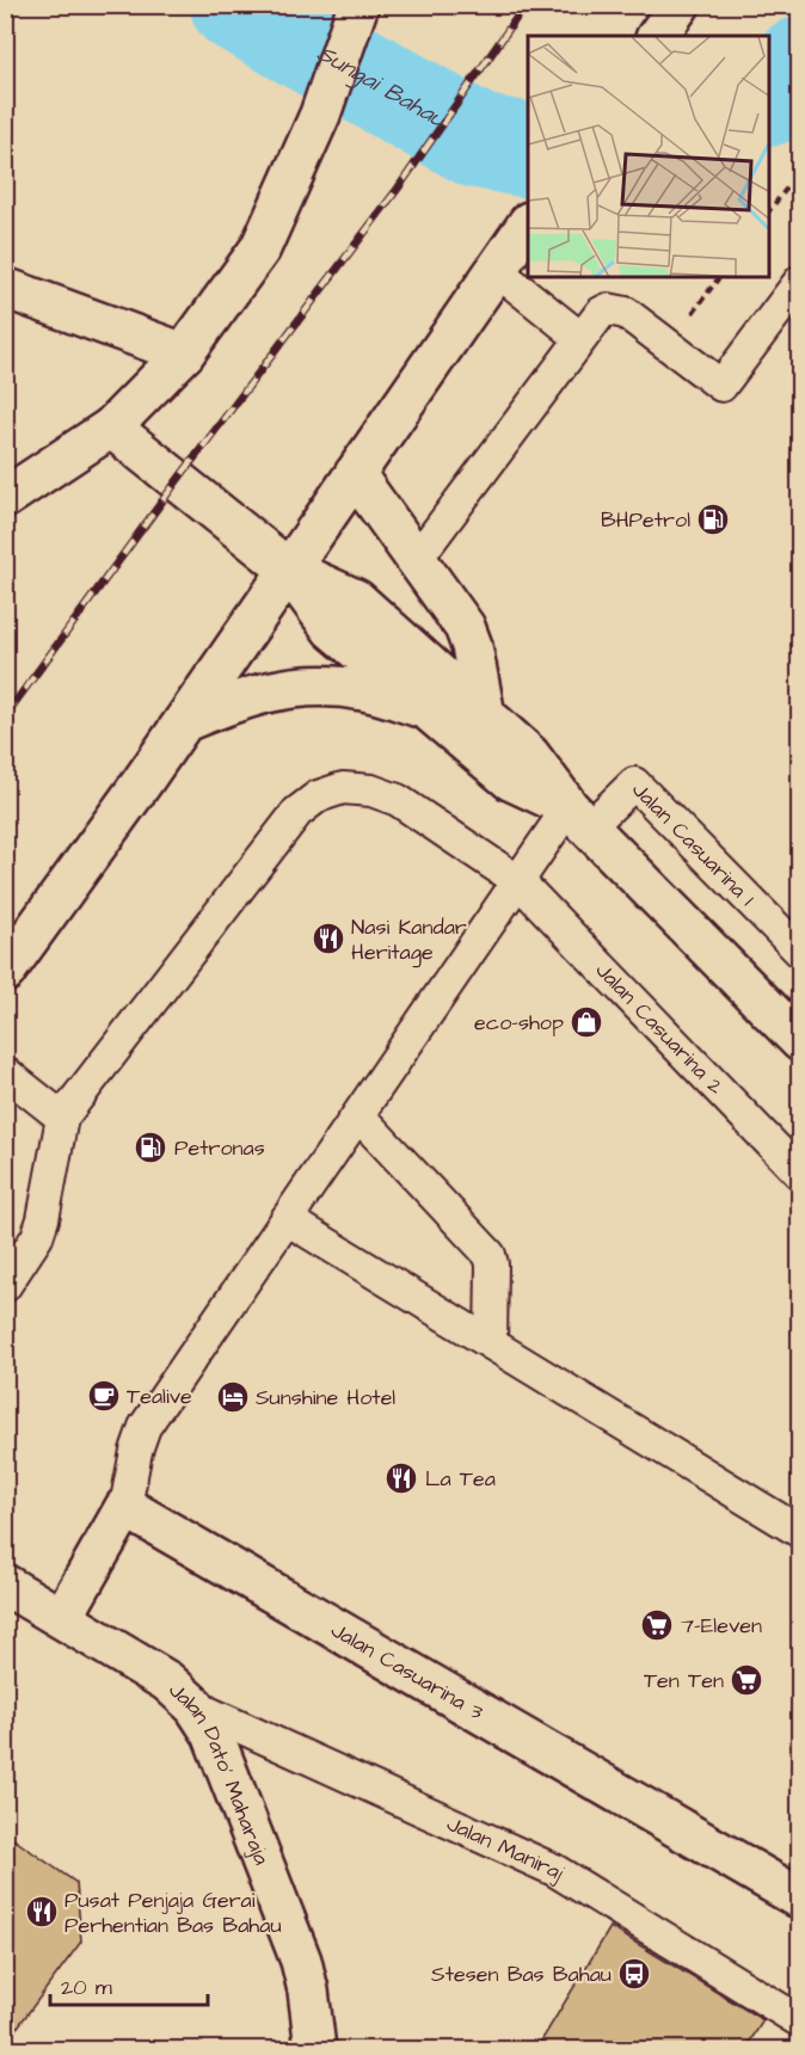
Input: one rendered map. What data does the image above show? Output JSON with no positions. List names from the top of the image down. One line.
{"streets":{"street":["Jalan Casuarina 3","Jalan Dato' Maharaja"],"lane":["Jalan Casuarina 1","Jalan Casuarina 2","Jalan Maniraj"]},"crossings":[["Jalan Dato' Maharaja","Jalan Maniraj"]],"water":["Sungai Bahau"],"places":{"fuel station":["BHPetrol","Petronas"],"restaurant":["Nasi Kandar Heritage","La Tea","Pusat Penjaja Gerai Perhentian Bas Bahau"],"shop":["eco-shop"],"cafe":["Tealive"],"hotel":["Sunshine Hotel"],"supermarket":["7-Eleven","Ten Ten"],"bus stop":["Stesen Bas Bahau"]},"scale_bar":"20 m"}
